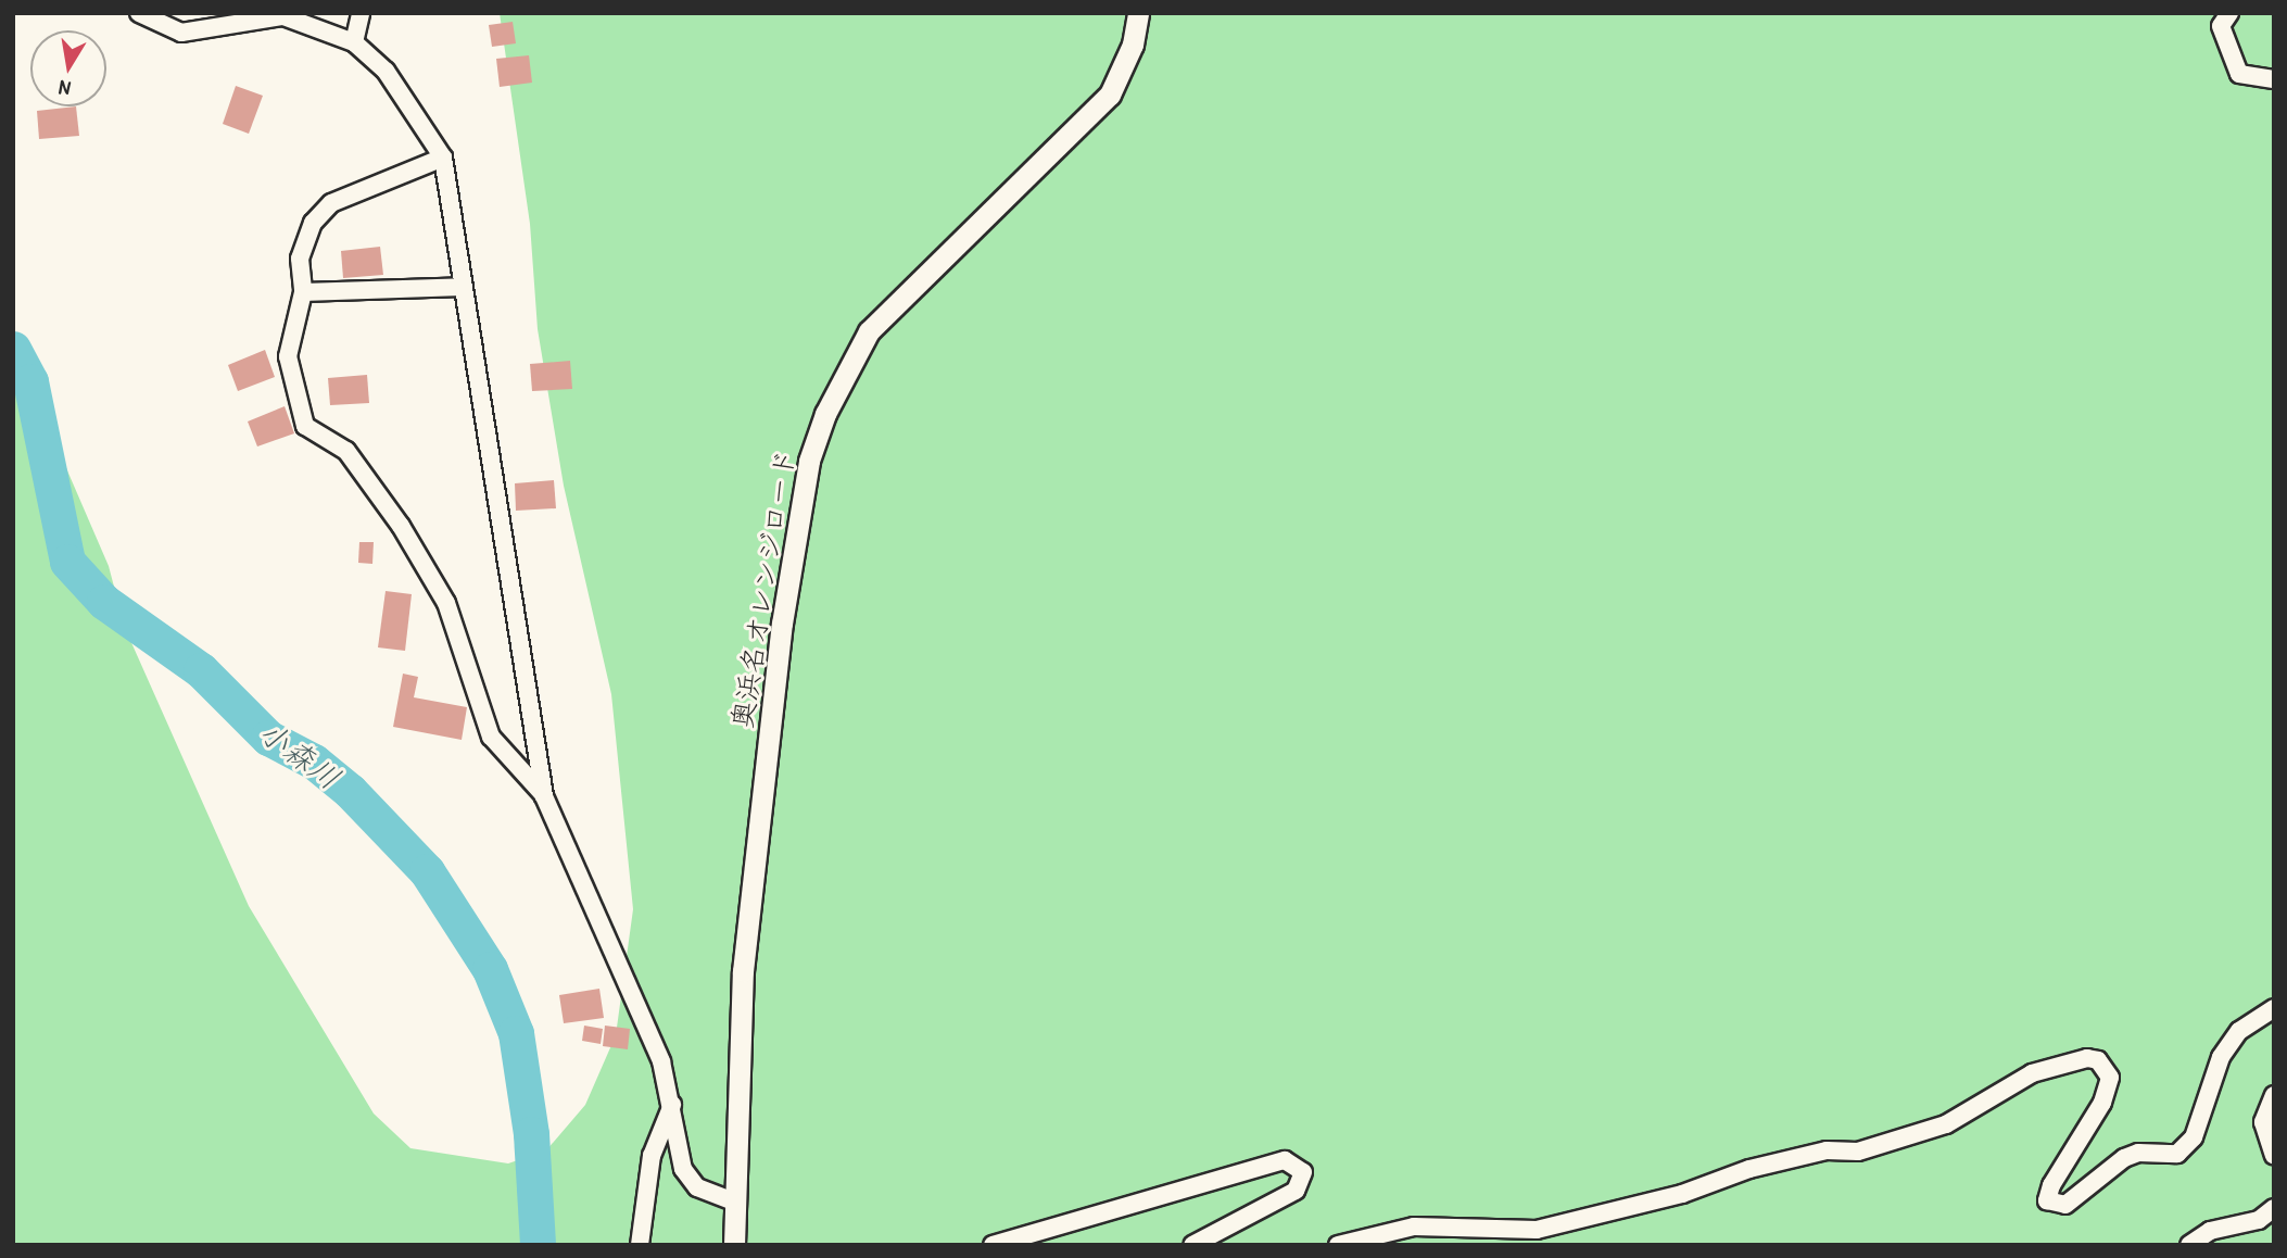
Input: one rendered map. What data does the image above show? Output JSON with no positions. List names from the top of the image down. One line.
{"streets":{"street":["奥浜名オレンジロード"]},"water":["小森川"],"north":"bottom"}
